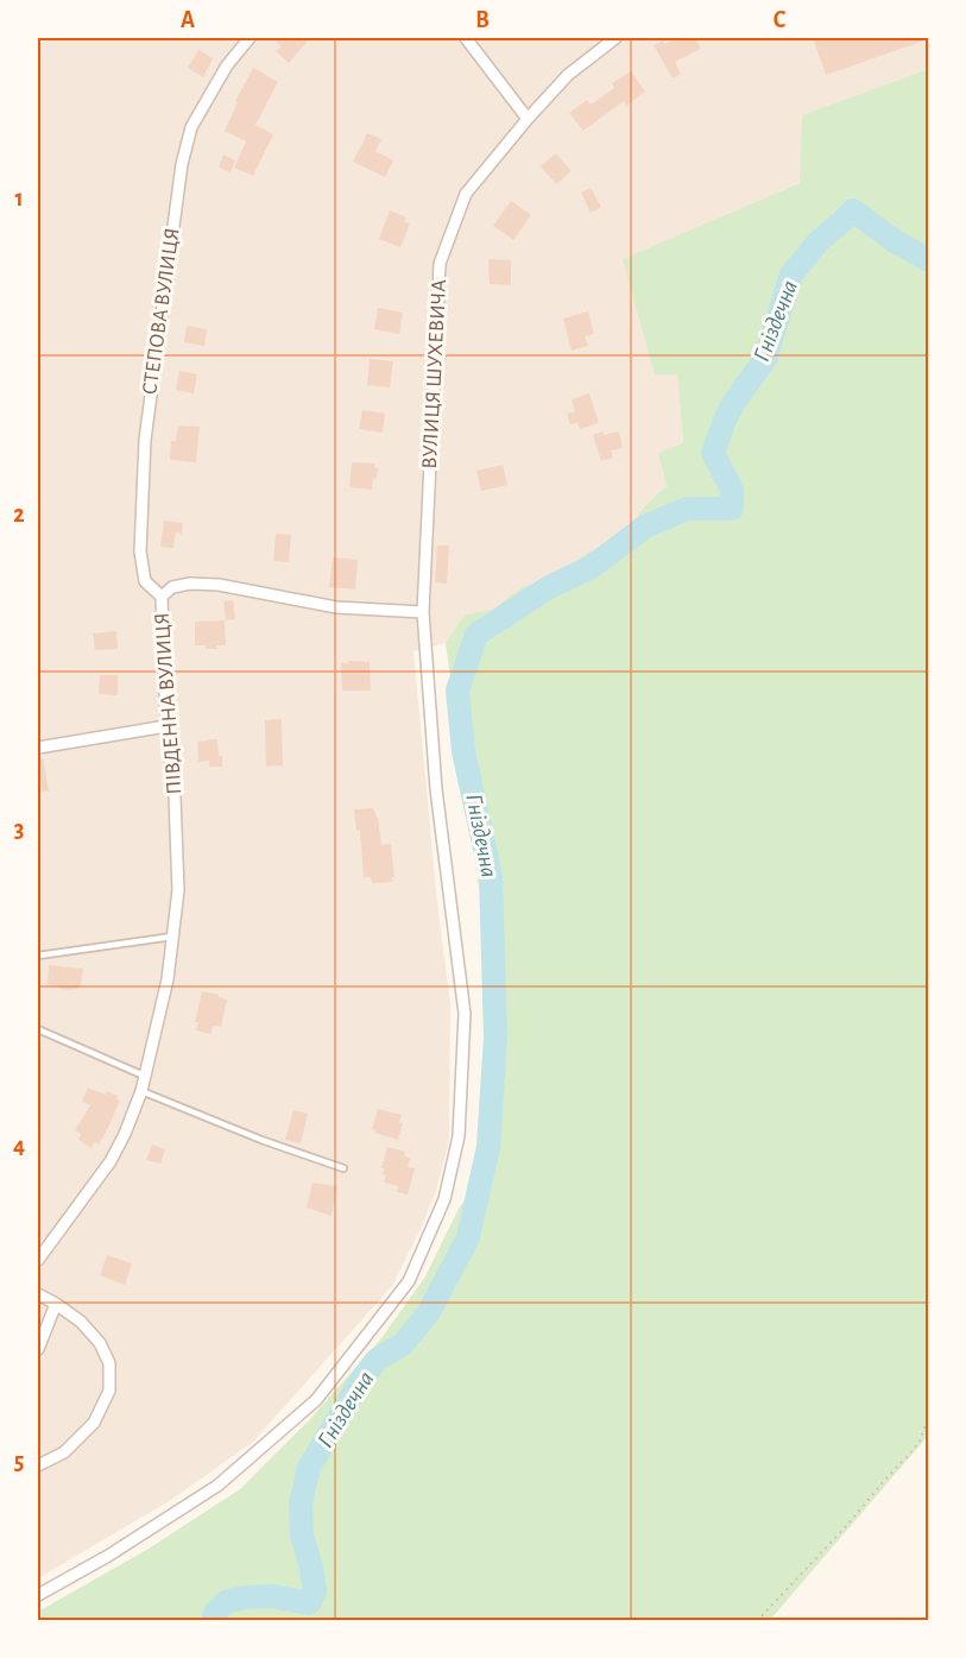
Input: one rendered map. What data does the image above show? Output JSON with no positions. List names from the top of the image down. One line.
{"streets":{"street":["СТЕПОВА ВУЛИЦЯ","ВУЛИЦЯ ШУХЕВИЧА","ПІВДЕННА ВУЛИЦЯ"]},"crossings":[["СТЕПОВА ВУЛИЦЯ","ПІВДЕННА ВУЛИЦЯ"],["ВУЛИЦЯ ШУХЕВИЧА","ПІВДЕННА ВУЛИЦЯ"]],"water":["Гніздечна"],"grid":{"columns":["A","B","C"],"rows":["1","2","3","4","5"]}}
